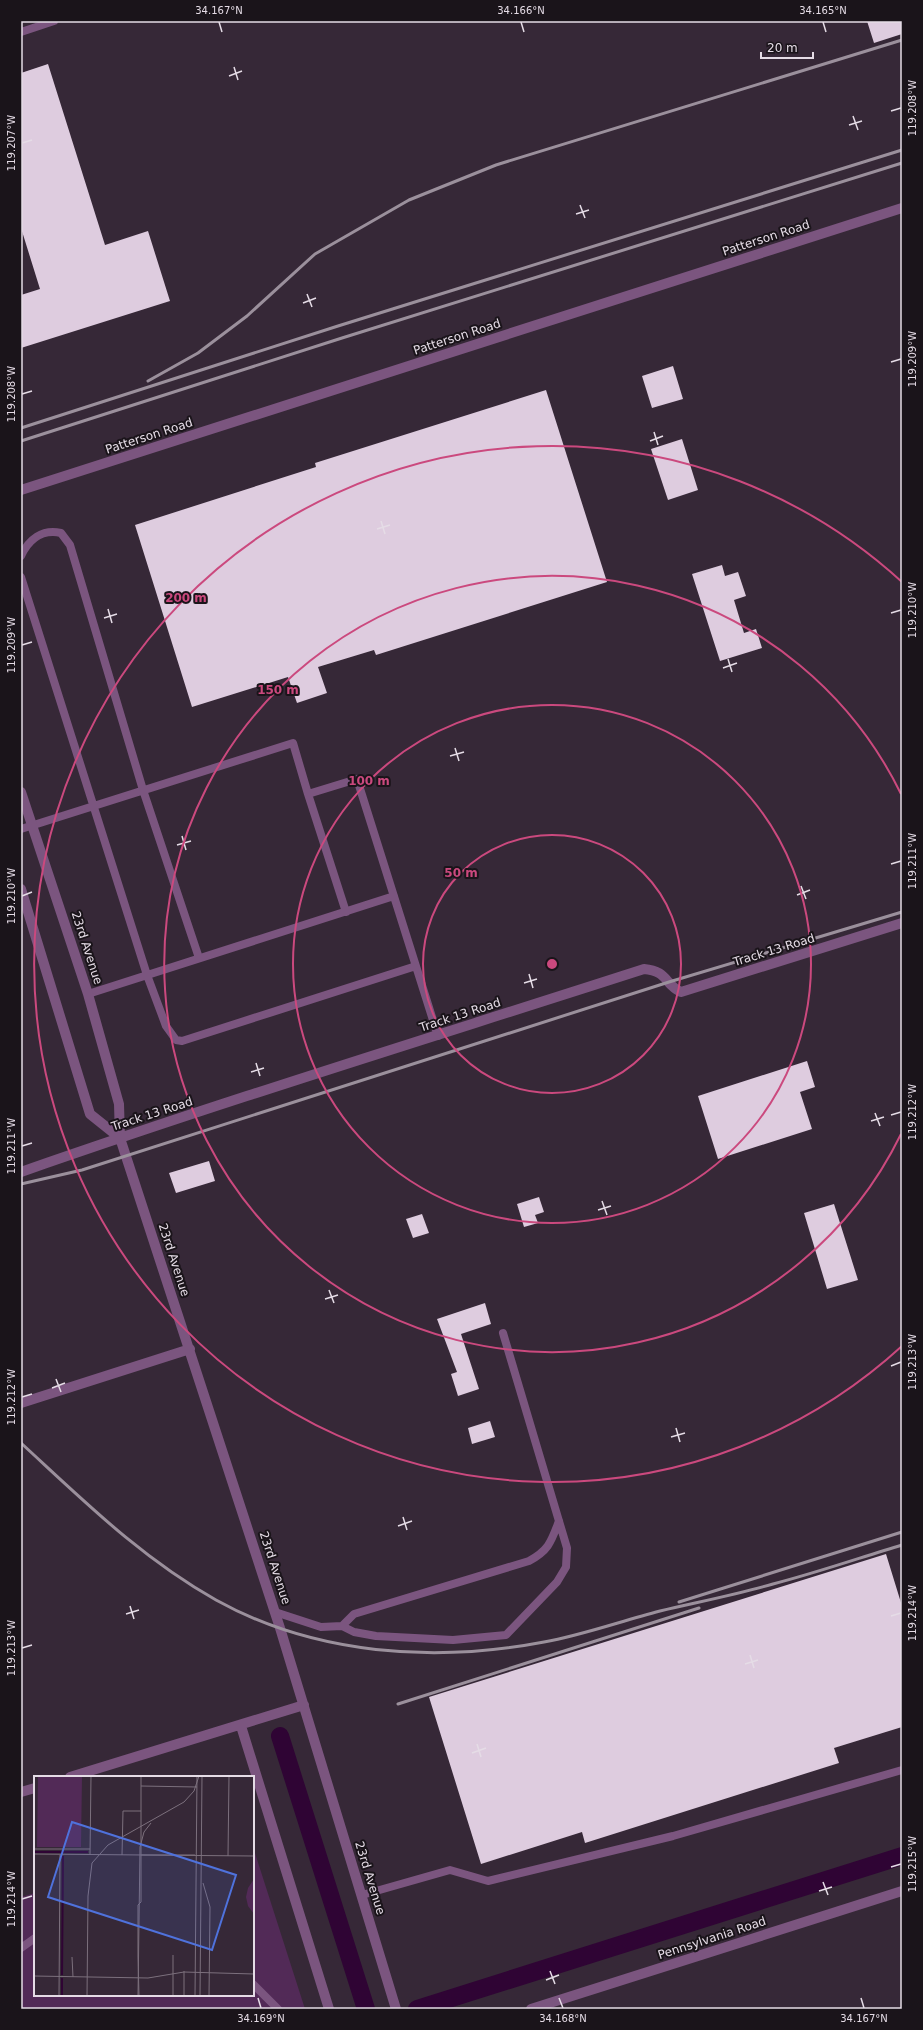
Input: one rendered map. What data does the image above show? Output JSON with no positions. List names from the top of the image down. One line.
{"streets":{"street":["Patterson Road","23rd Avenue","Track 13 Road","Pennsylvania Road"]},"crossings":[["23rd Avenue","Track 13 Road"]],"scale_bar":"20 m","coordinates":["34.167°N","34.166°N","34.165°N","119.208°W","119.207°W","119.209°W","119.210°W","119.211°W","119.212°W","119.213°W","119.214°W","119.215°W","34.169°N","34.168°N"],"rings":["200 m","150 m","100 m","50 m"]}
